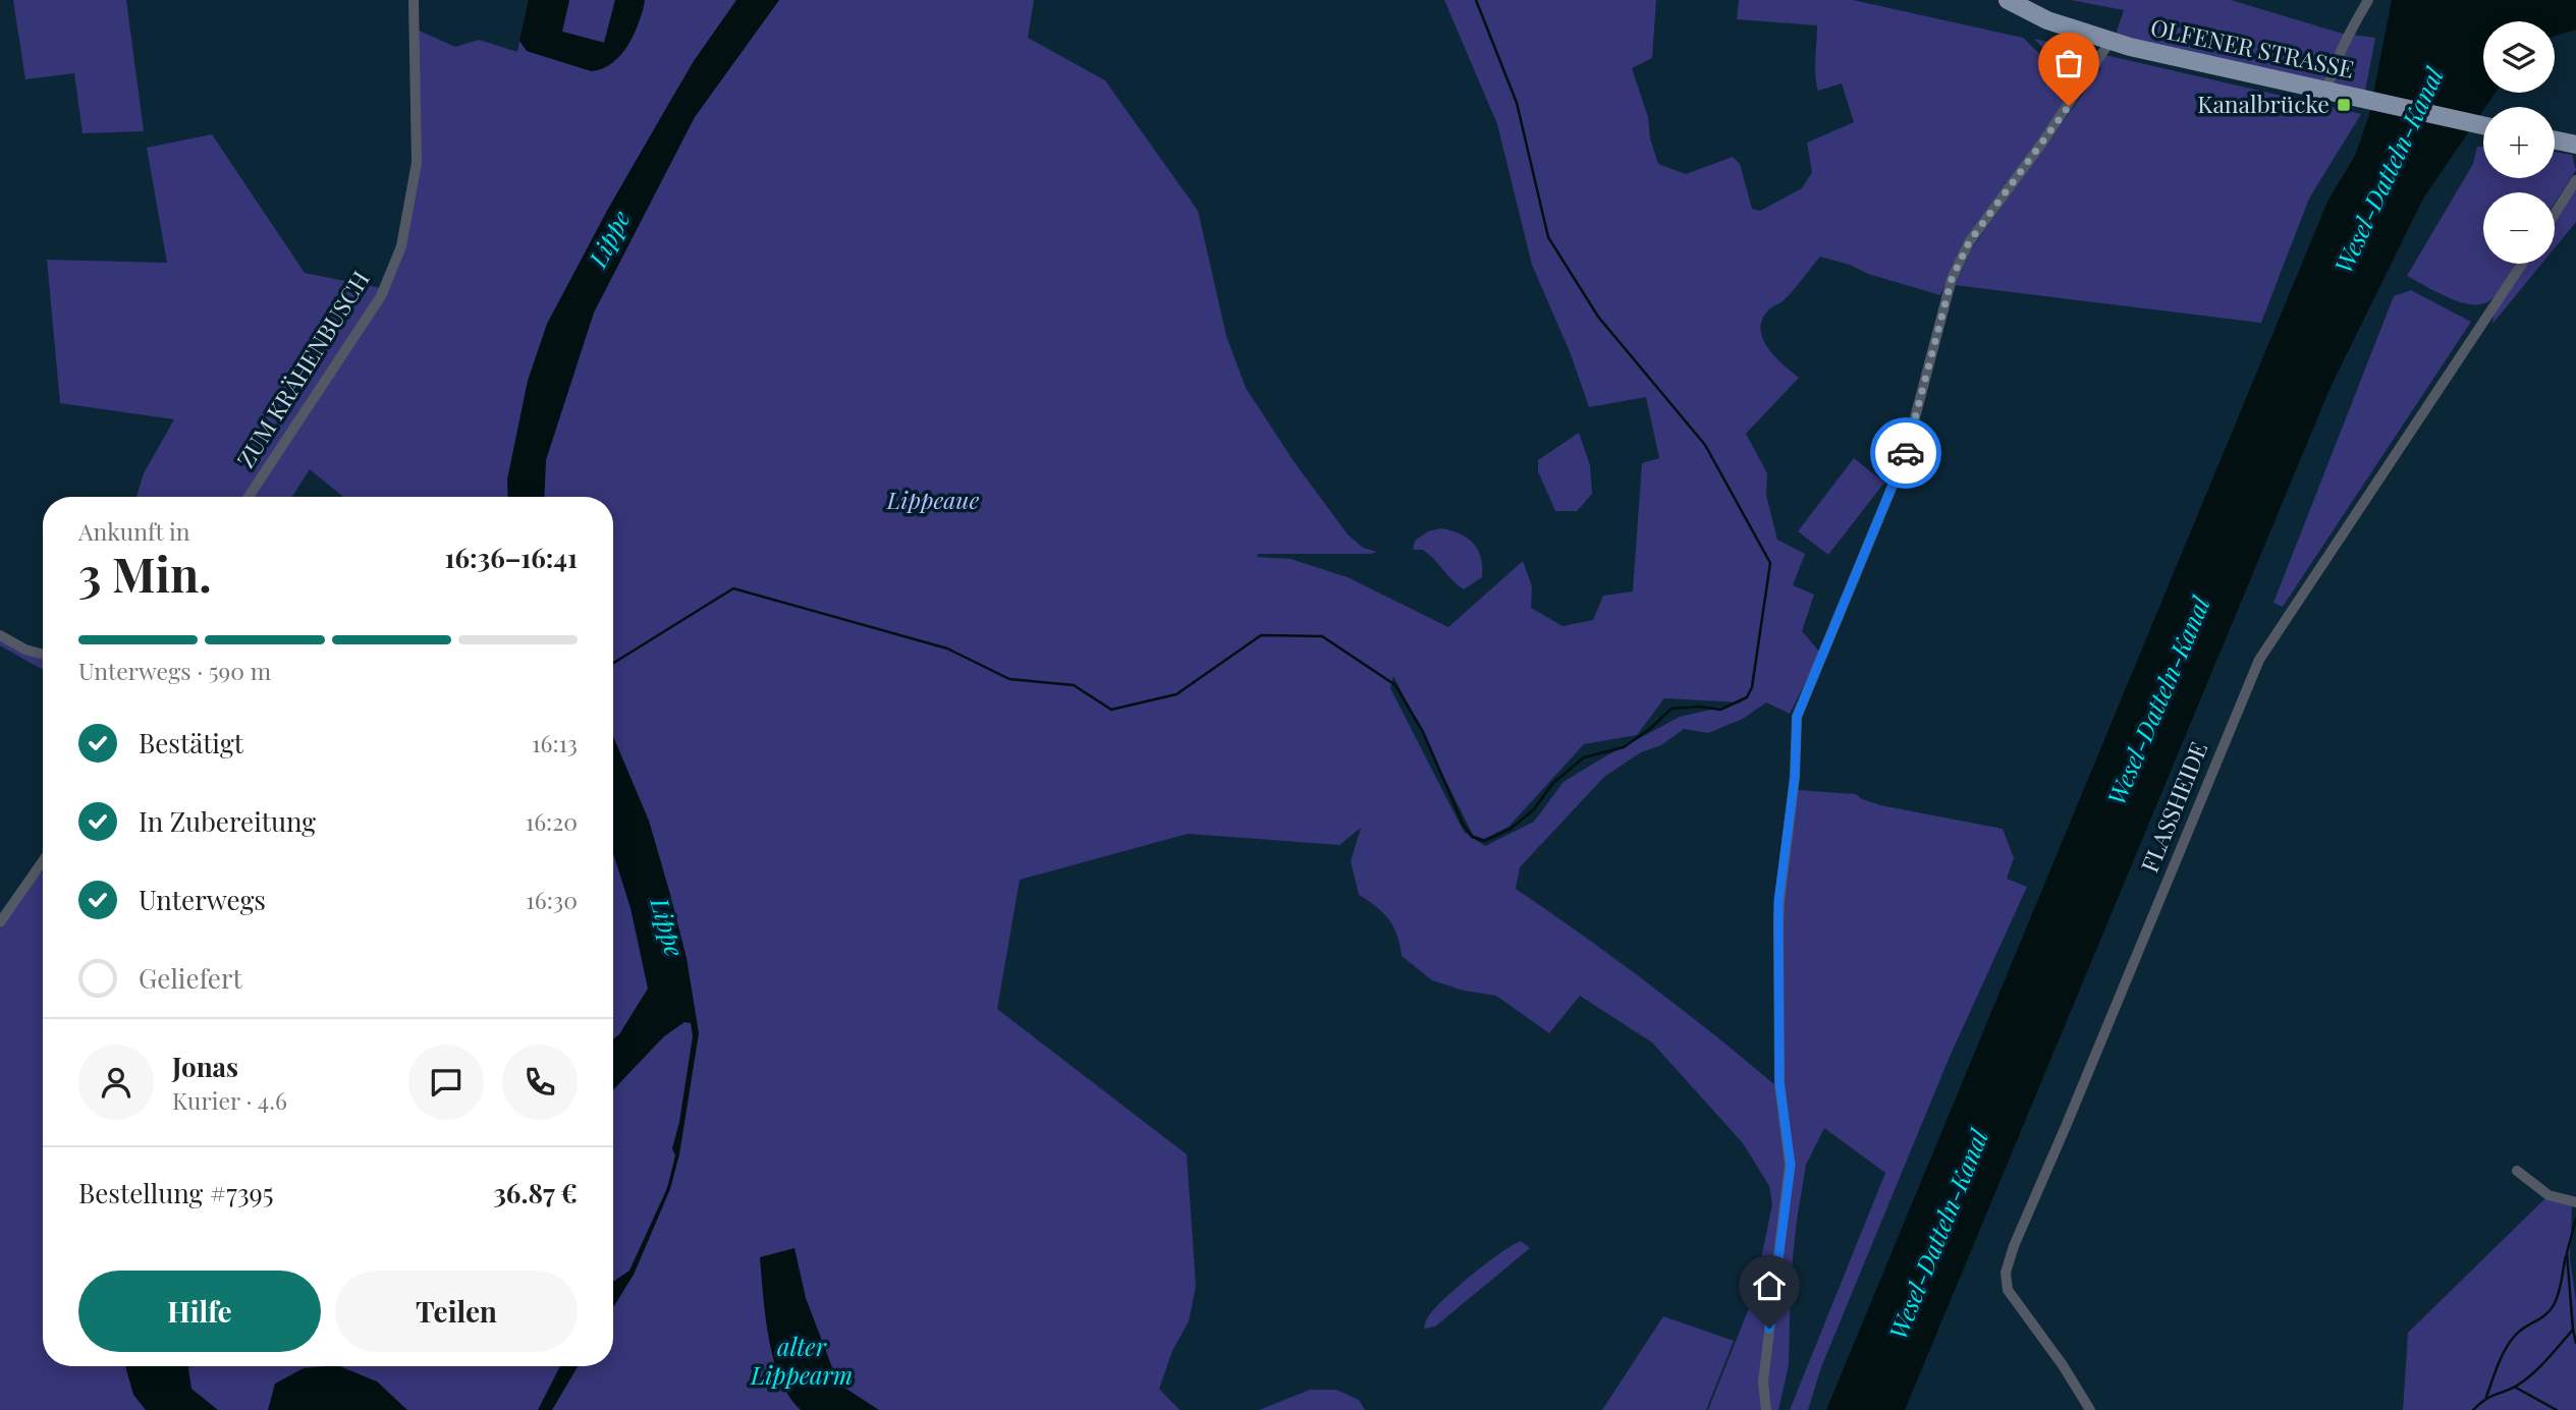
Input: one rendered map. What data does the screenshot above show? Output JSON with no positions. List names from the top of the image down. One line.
{"streets":{"main road":["OLFENER STRASSE"],"street":["ZUM KRÄHENBUSCH","FLASSHEIDE"]},"water":["Wesel-Datteln-Kanal","Lippe","alter Lippearm"],"parks":["Lippeaue"],"places":{"transit":["Kanalbrücke"]},"page":{"map_buttons":["+","−"],"heading":["3 Min.","Ankunft in","16:36–16:41"],"panel":["Jonas","Kurier · 4.6","Bestellung #7395","36.87 €"],"bar":"Unterwegs · 590 m","list":[["Bestätigt","16:13"],["In Zubereitung","16:20"],["Unterwegs","16:30"],"Geliefert"],"buttons":["Hilfe","Teilen"]}}
